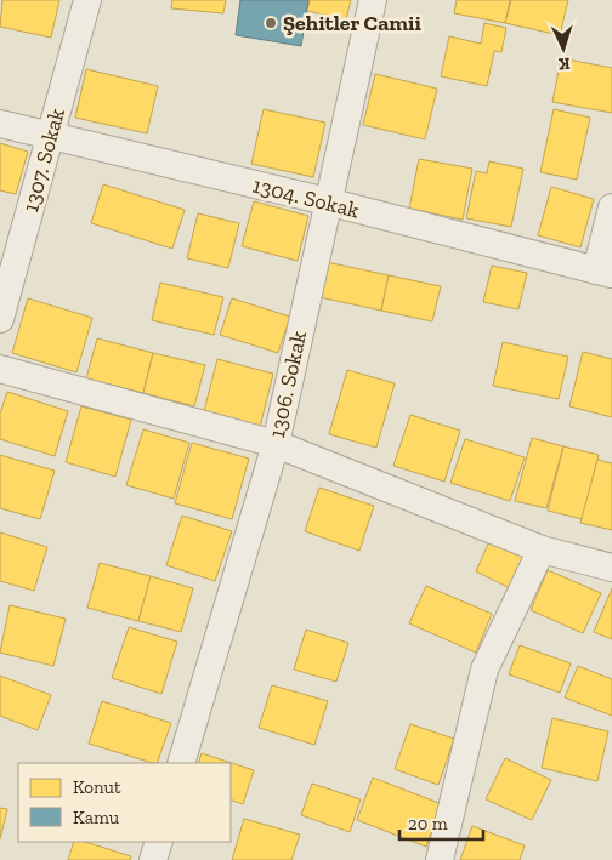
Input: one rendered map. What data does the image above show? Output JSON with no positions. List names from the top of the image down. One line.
{"streets":{"street":["1307. Sokak","1304. Sokak","1306. Sokak"]},"crossings":[["1307. Sokak","1304. Sokak"],["1304. Sokak","1306. Sokak"]],"places":["Şehitler Camii"],"legend":["Konut","Kamu"],"scale_bar":"20 m","north":"bottom"}
